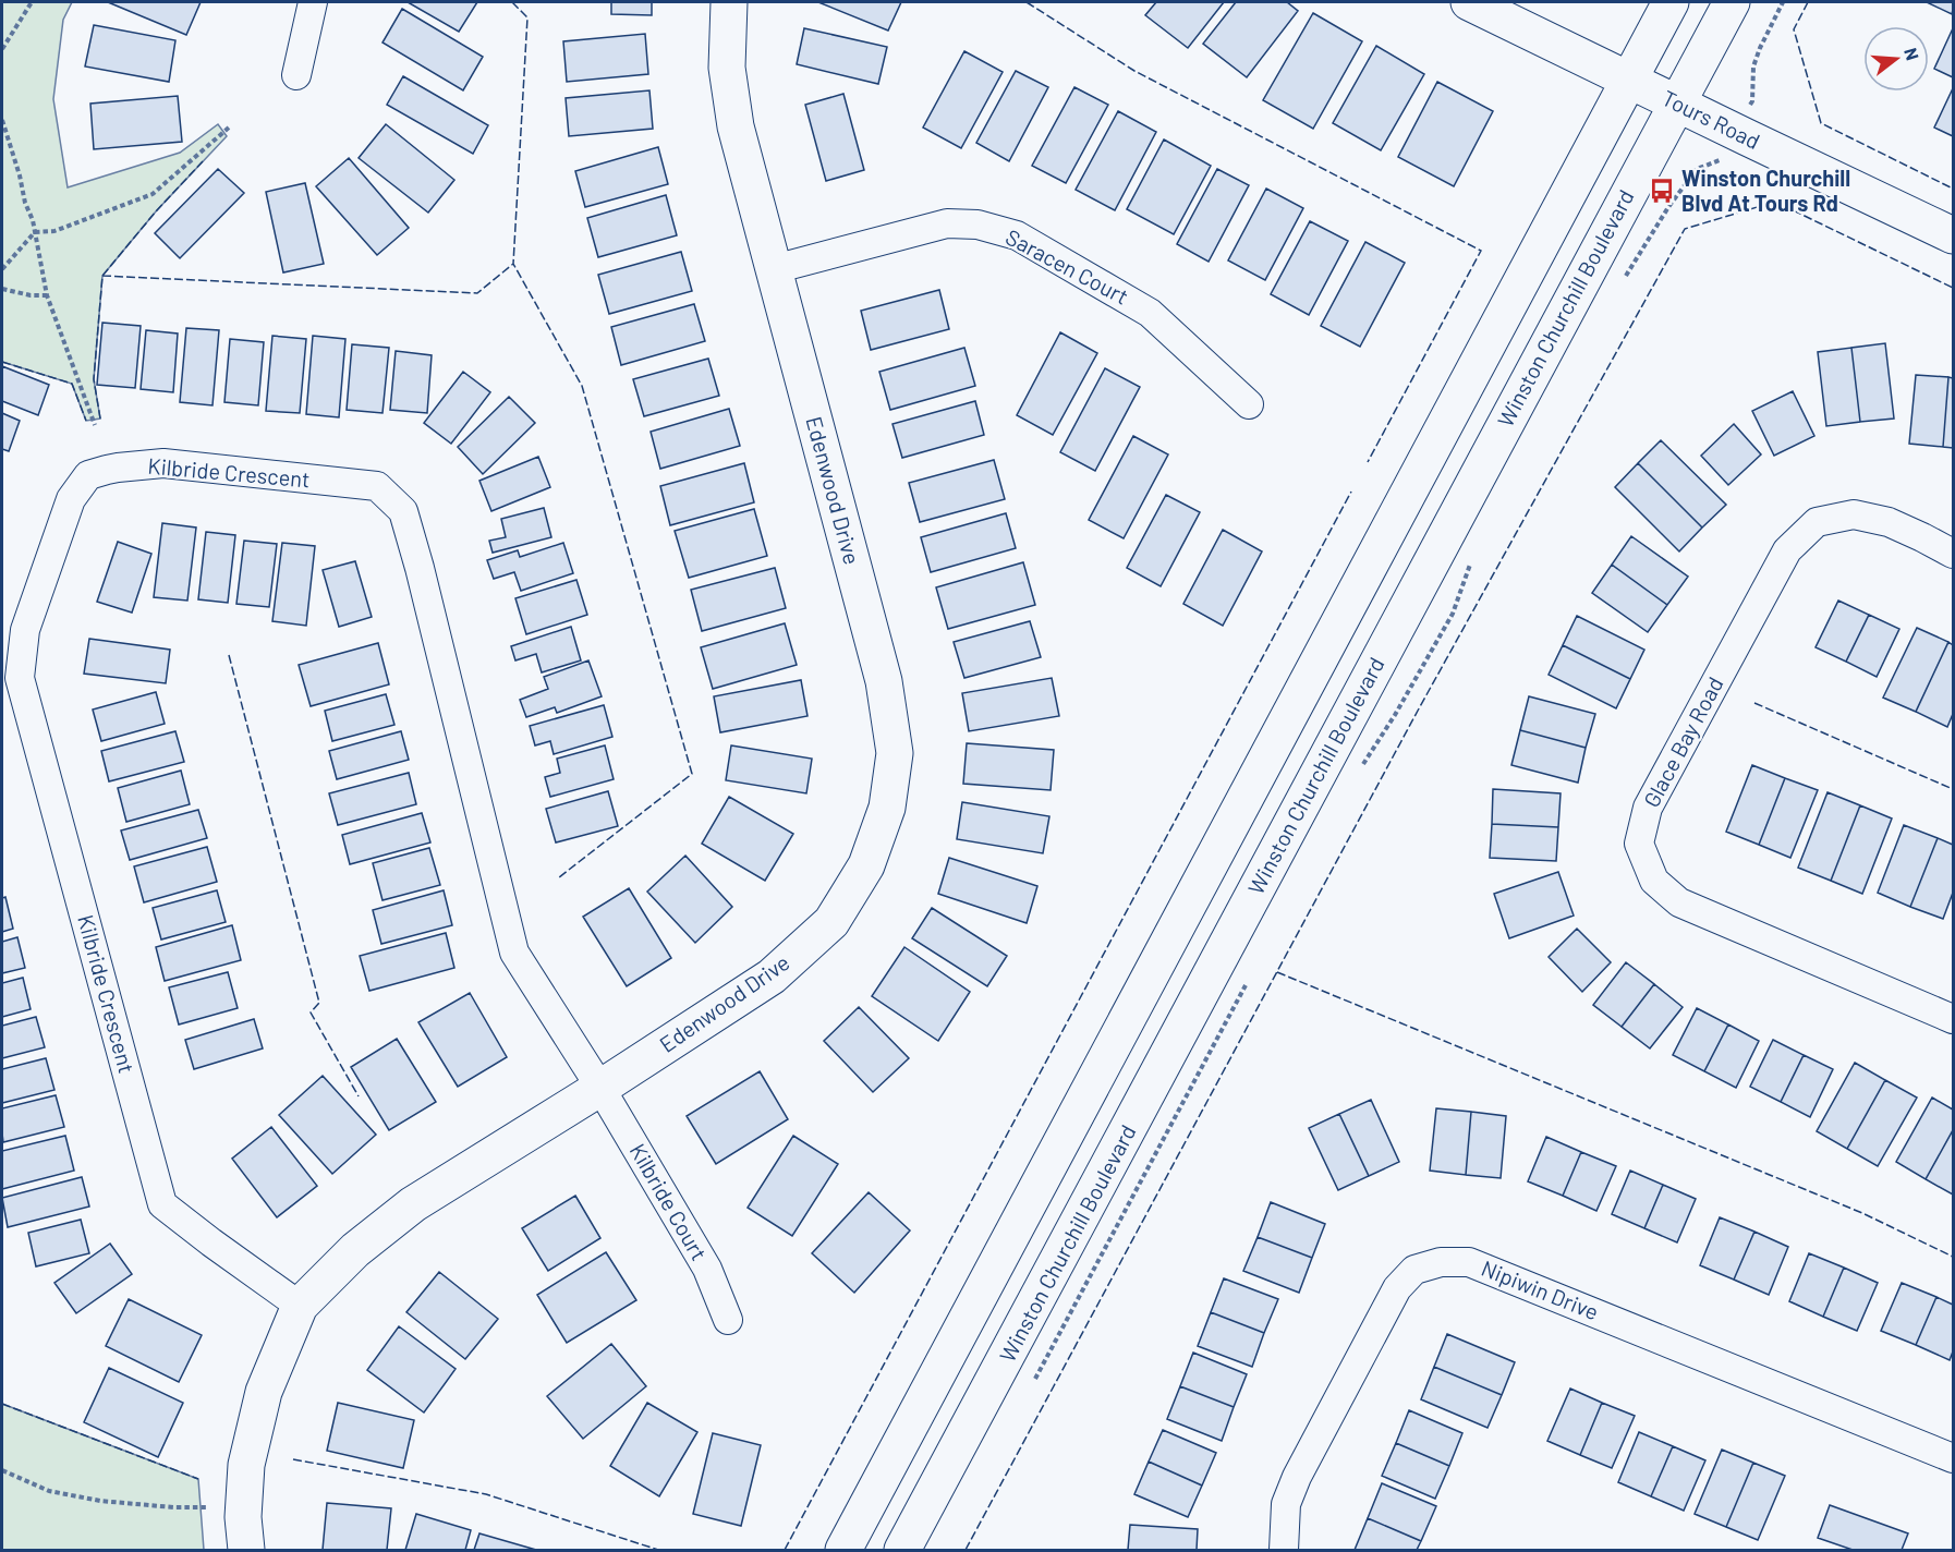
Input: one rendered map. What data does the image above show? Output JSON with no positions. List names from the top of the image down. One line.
{"streets":{"main road":["Tours Road","Winston Churchill Boulevard","Edenwood Drive"],"street":["Saracen Court","Kilbride Crescent","Glace Bay Road","Kilbride Court","Nipiwin Drive"]},"crossings":[["Tours Road","Winston Churchill Boulevard"],["Saracen Court","Edenwood Drive"],["Kilbride Crescent","Edenwood Drive"],["Kilbride Crescent","Kilbride Court"],["Edenwood Drive","Kilbride Court"]],"places":{"bus stop":["Winston Churchill Blvd At Tours Rd"]},"north":"right"}
